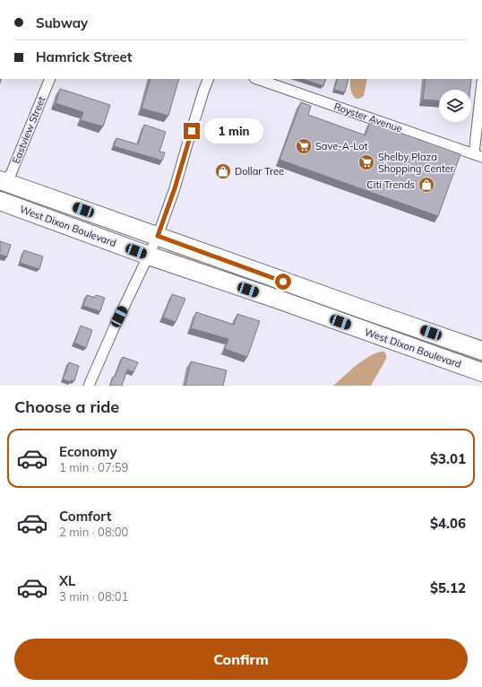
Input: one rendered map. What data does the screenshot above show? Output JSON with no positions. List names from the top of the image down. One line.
{"streets":{"highway":["West Dixon Boulevard"],"street":["Royster Avenue","Eastview Street"]},"crossings":[["Eastview Street","West Dixon Boulevard"]],"places":{"supermarket":["Save-A-Lot","Shelby Plaza Shopping Center"],"shop":["Dollar Tree","Citi Trends"]},"page":{"banner":["Subway","Hamrick Street"],"bubble":"1 min","heading":"Choose a ride","list":[{"name":"Economy","note":"1 min · 07:59","value":"$3.01"},{"name":"Comfort","note":"2 min · 08:00","value":"$4.06"},{"name":"XL","note":"3 min · 08:01","value":"$5.12"}],"buttons":"Confirm"}}
